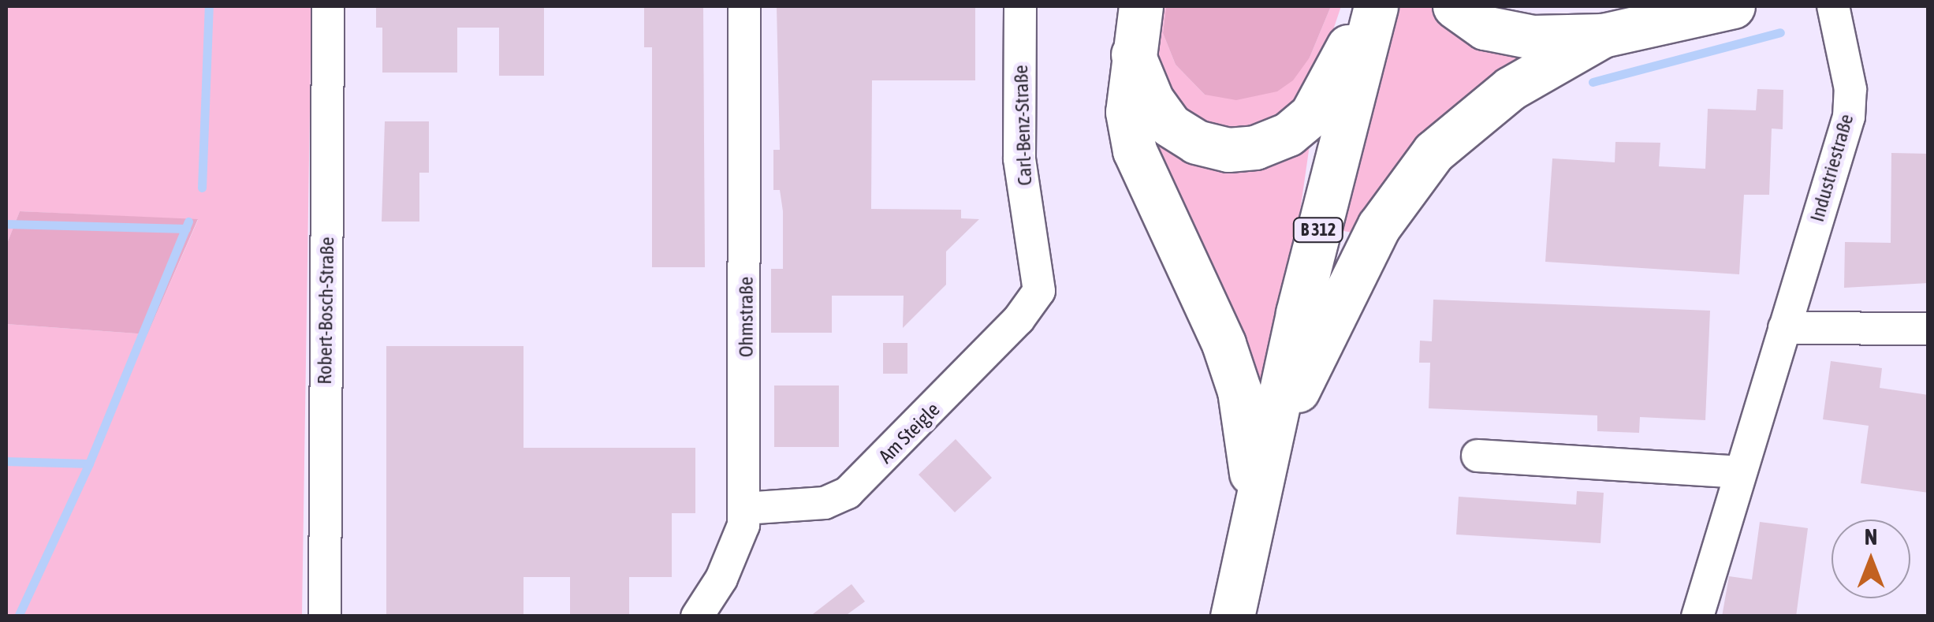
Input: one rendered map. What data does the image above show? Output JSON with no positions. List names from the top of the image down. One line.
{"streets":{"highway":["B 312"],"street":["Carl-Benz-Straße","Industriestraße","Robert-Bosch-Straße","Ohmstraße","Am Steigle"]},"crossings":[["Carl-Benz-Straße","Am Steigle"],["Ohmstraße","Am Steigle"]],"north":"top"}
